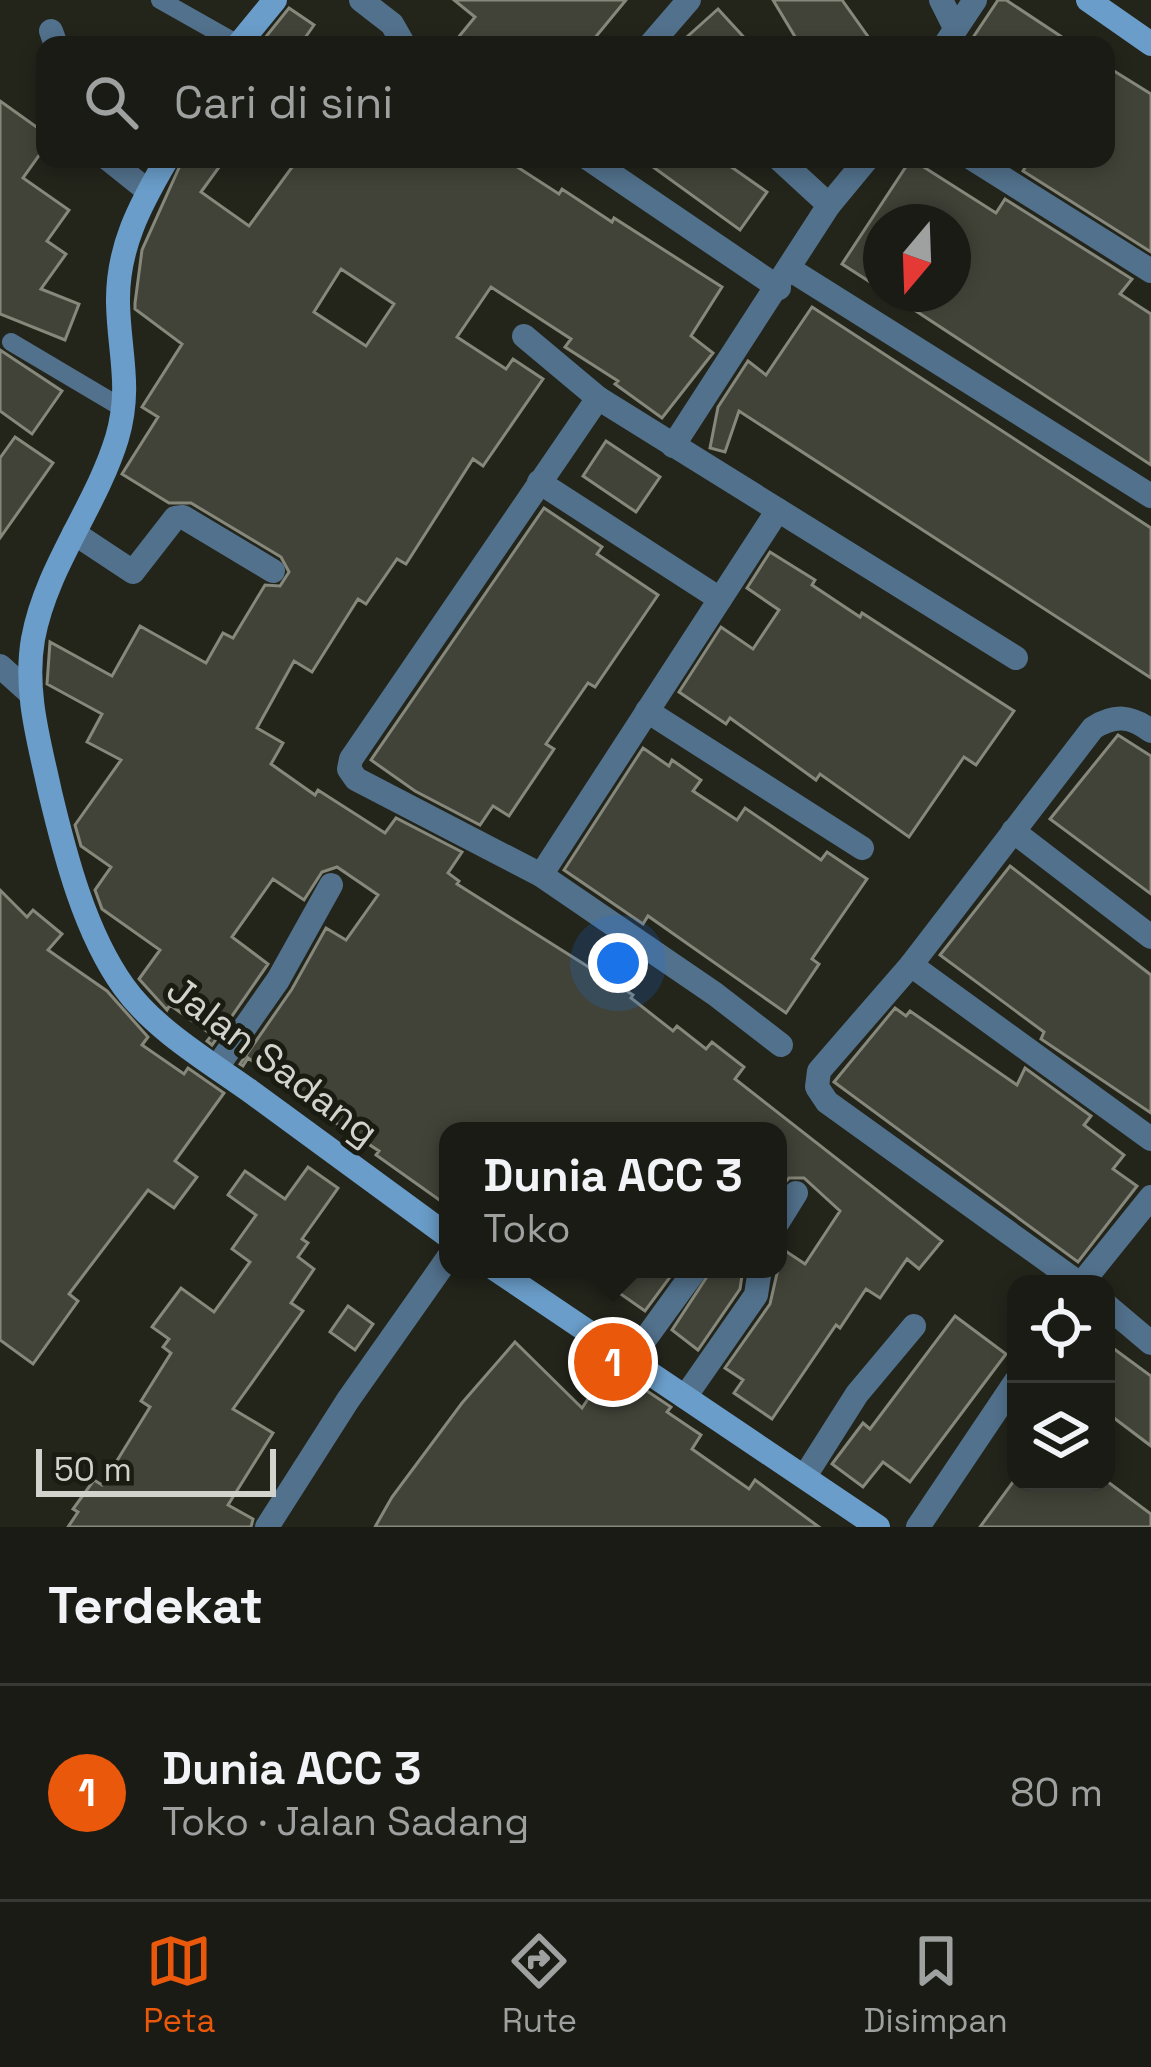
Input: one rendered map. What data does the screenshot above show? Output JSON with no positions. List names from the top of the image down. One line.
{"streets":{"street":["Jalan Sadang"]},"scale_bar":"50 m","north":"bottom","page":{"search":"Cari di sini","popup":["Dunia ACC 3","Toko"],"pins":"1","scale":"50 m","heading":"Terdekat","list":[{"mark":"1","name":"Dunia ACC 3","note":"Toko · Jalan Sadang","value":"80 m"}],"nav":["Peta","Rute","Disimpan"]}}
